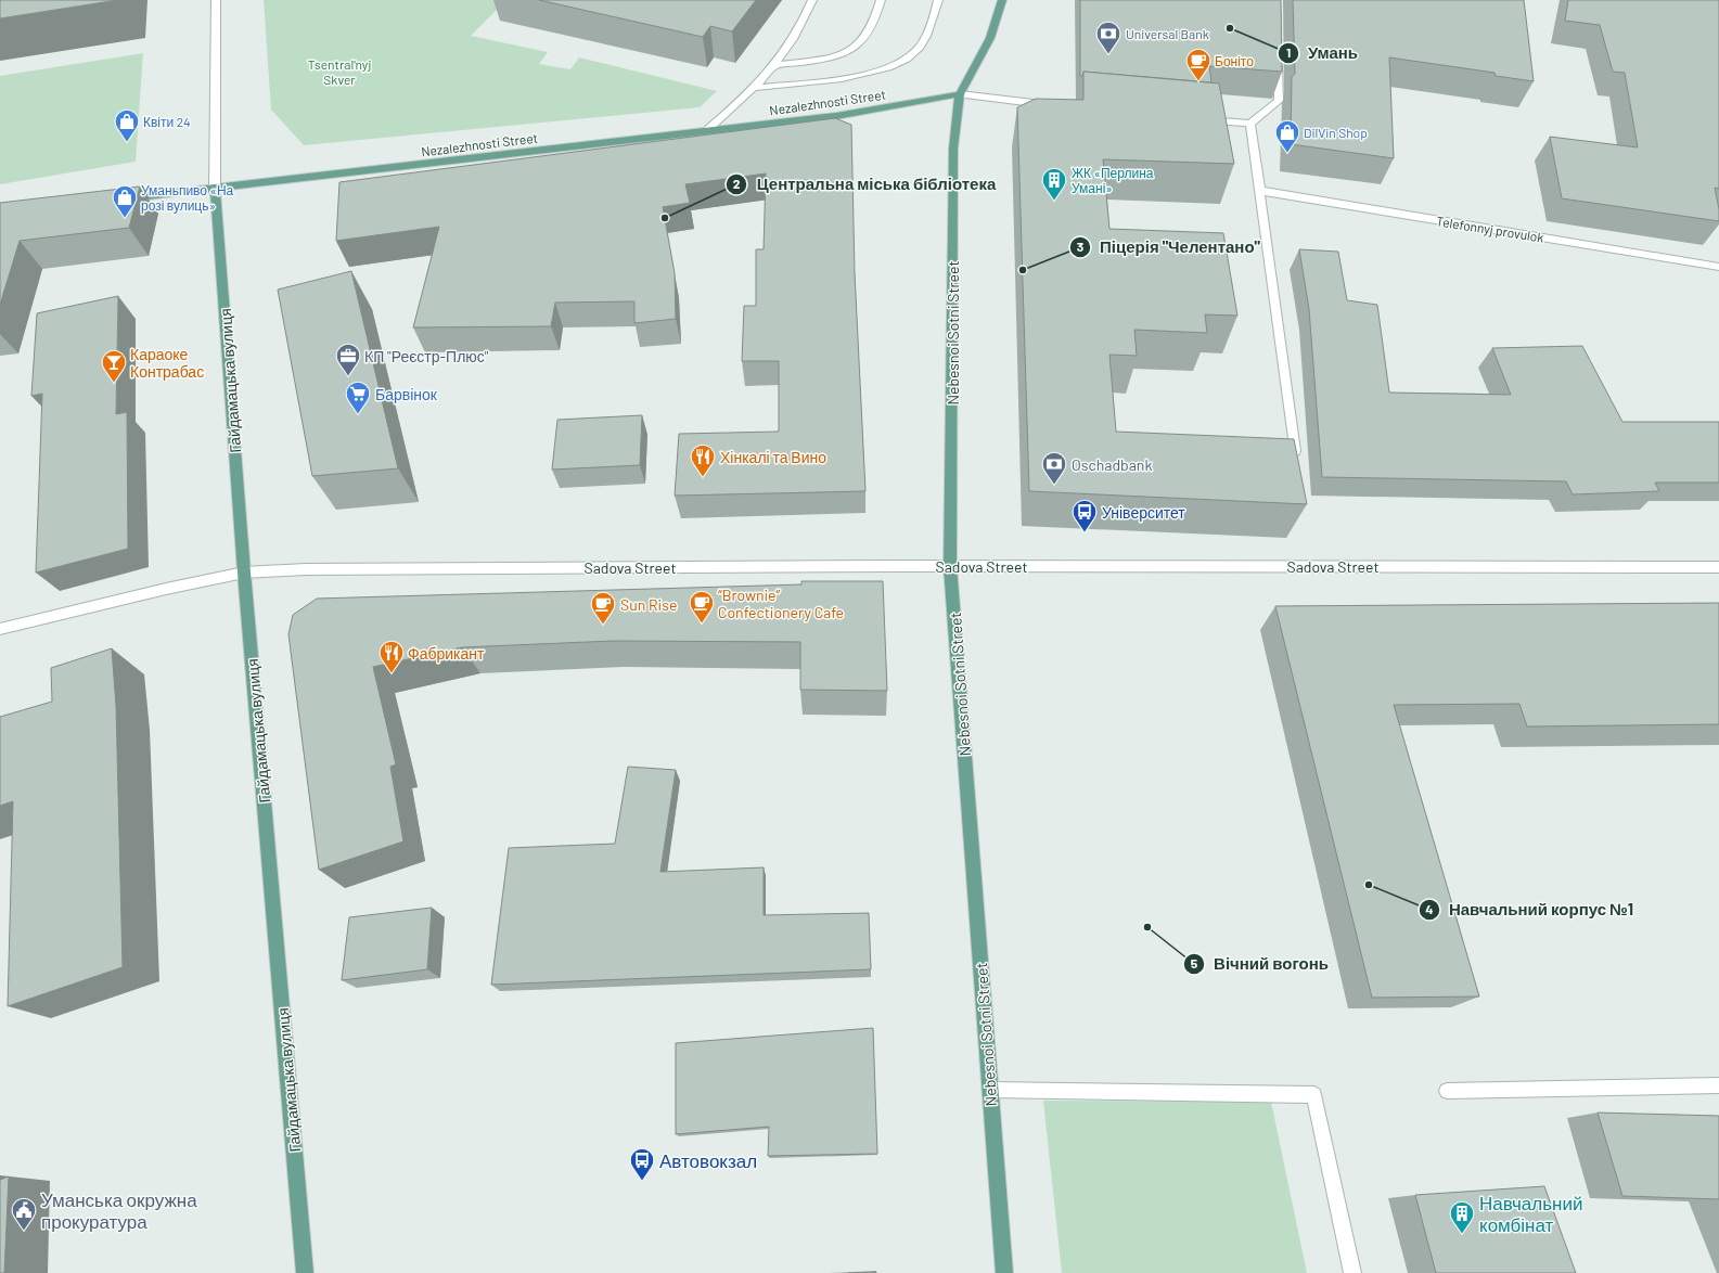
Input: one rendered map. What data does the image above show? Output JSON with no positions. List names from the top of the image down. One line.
{"streets":{"main road":["Nezalezhnosti Street","Nebesnoi Sotni Street","Гайдамацька вулиця"],"street":["Telefonnyj provulok","Sadova Street"]},"crossings":[["Nezalezhnosti Street","Nebesnoi Sotni Street"],["Nezalezhnosti Street","Гайдамацька вулиця"],["Nebesnoi Sotni Street","Sadova Street"],["Гайдамацька вулиця","Sadova Street"]],"parks":["Tsentral'nyj Skver"],"places":{"other":["Умань","Центральна міська бібліотека","Піцерія \"Челентано\"","Навчальний корпус №1","Вічний вогонь"],"bank":["Universal Bank","Oschadbank"],"cafe":["Боніто","“Brownie” Confectionery Cafe","Sun Rise"],"shop":["Квіти 24","DilVin Shop","Уманьпиво «На розі вулиць»"],"building":["ЖК «Перлина Умані»","Навчальний комбінат"],"office":["КП \"Реєстр-Плюс\""],"bar":["Караоке Контрабас"],"supermarket":["Барвінок"],"restaurant":["Хінкалі та Вино","Фабрикант"],"bus stop":["Університет","Автовокзал"],"public building":["Уманська окружна прокуратура"]}}
